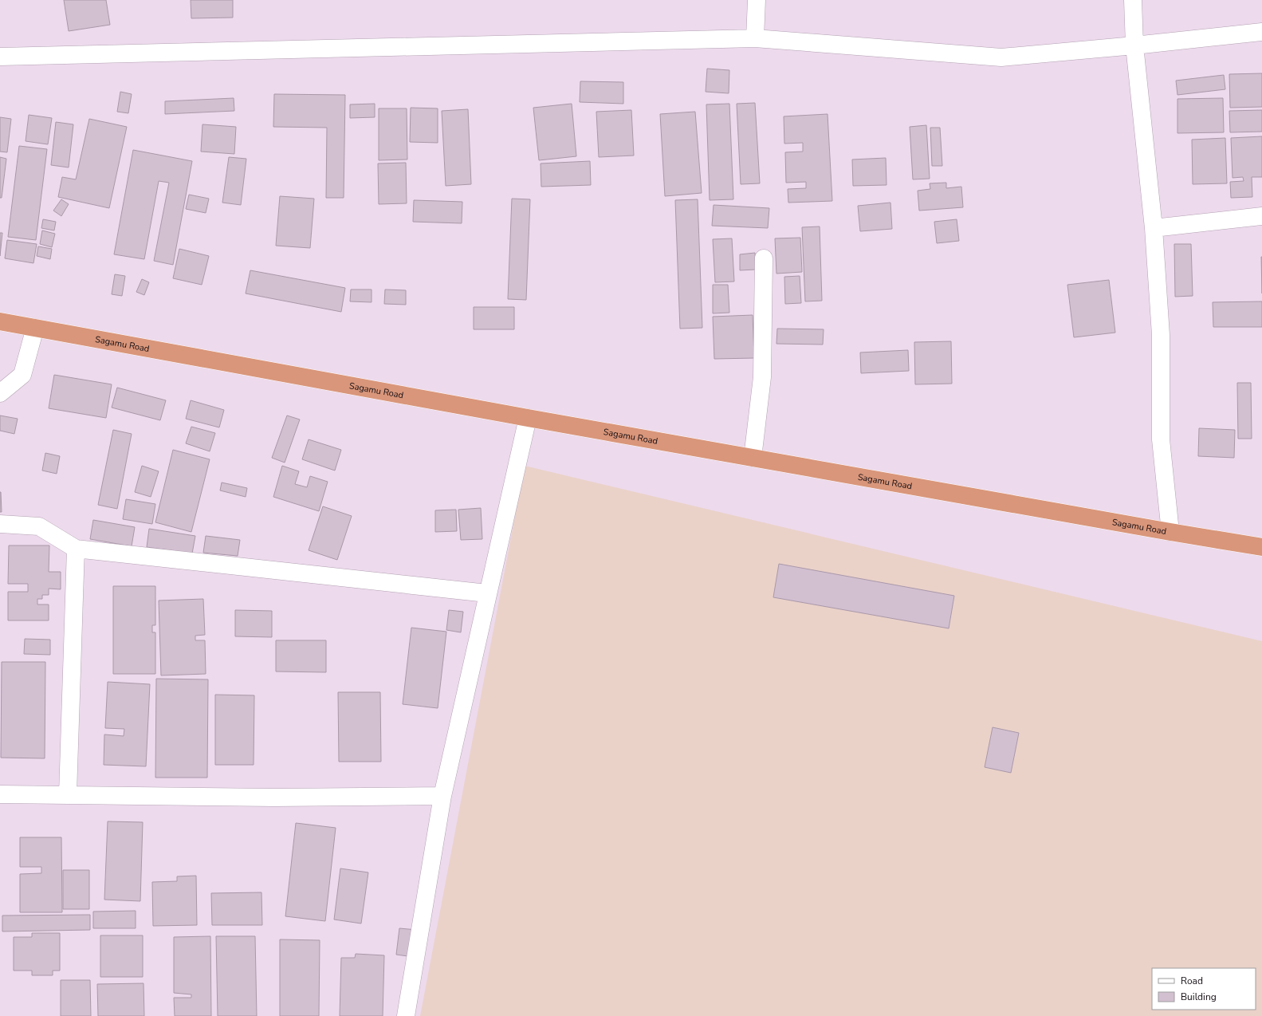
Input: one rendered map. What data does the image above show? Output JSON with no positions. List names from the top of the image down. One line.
{"streets":{"highway":["Sagamu Road"]},"legend":["Road","Building"]}
